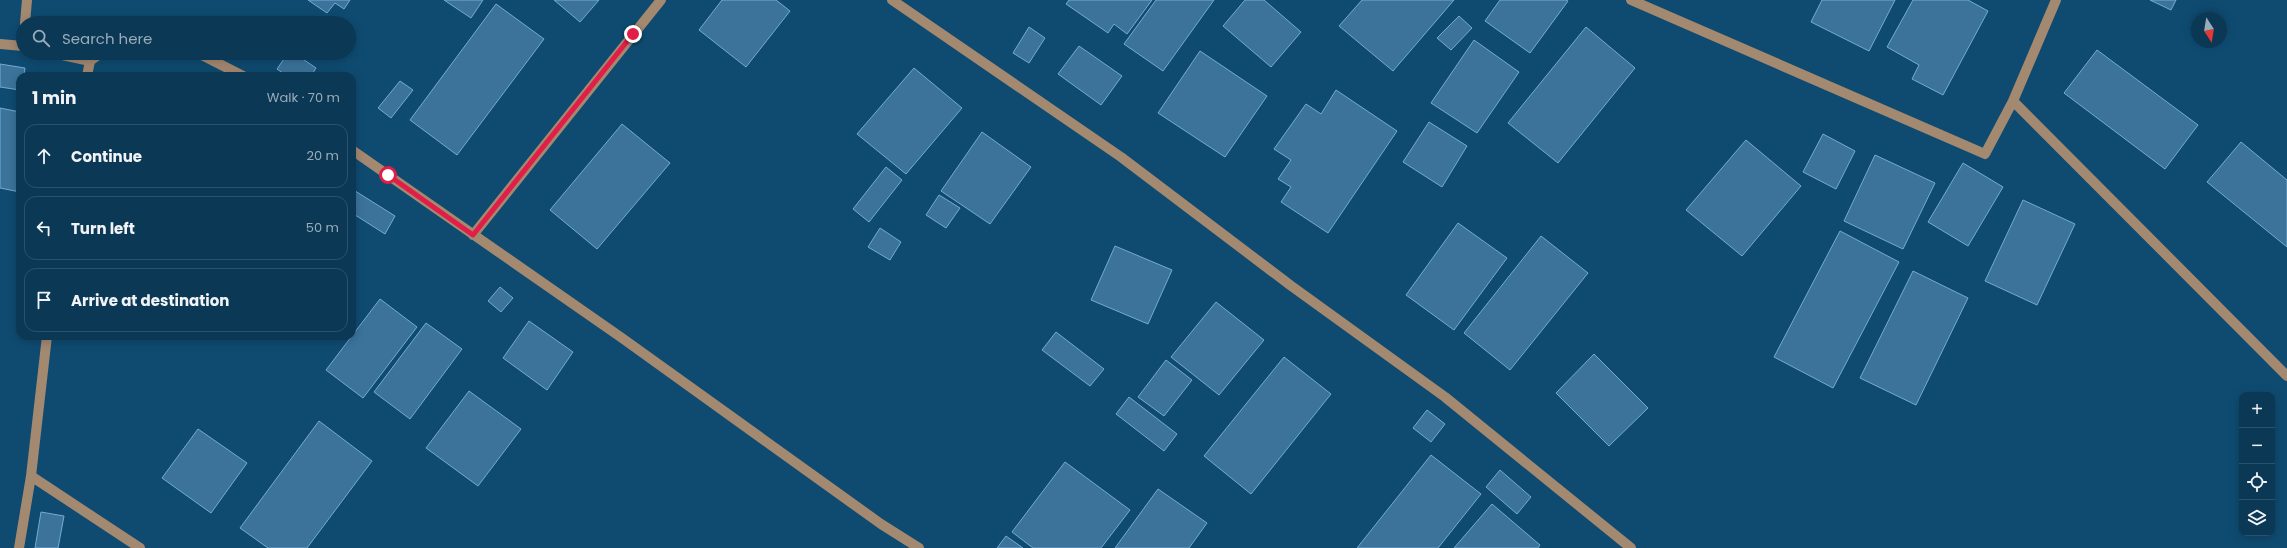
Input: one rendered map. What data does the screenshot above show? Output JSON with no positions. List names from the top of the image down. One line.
{"north":"bottom","page":{"search":"Search here","heading":["1 min","Walk · 70 m"],"list":[["Continue","20 m"],["Turn left","50 m"],"Arrive at destination"],"map_buttons":["+","−"]}}
